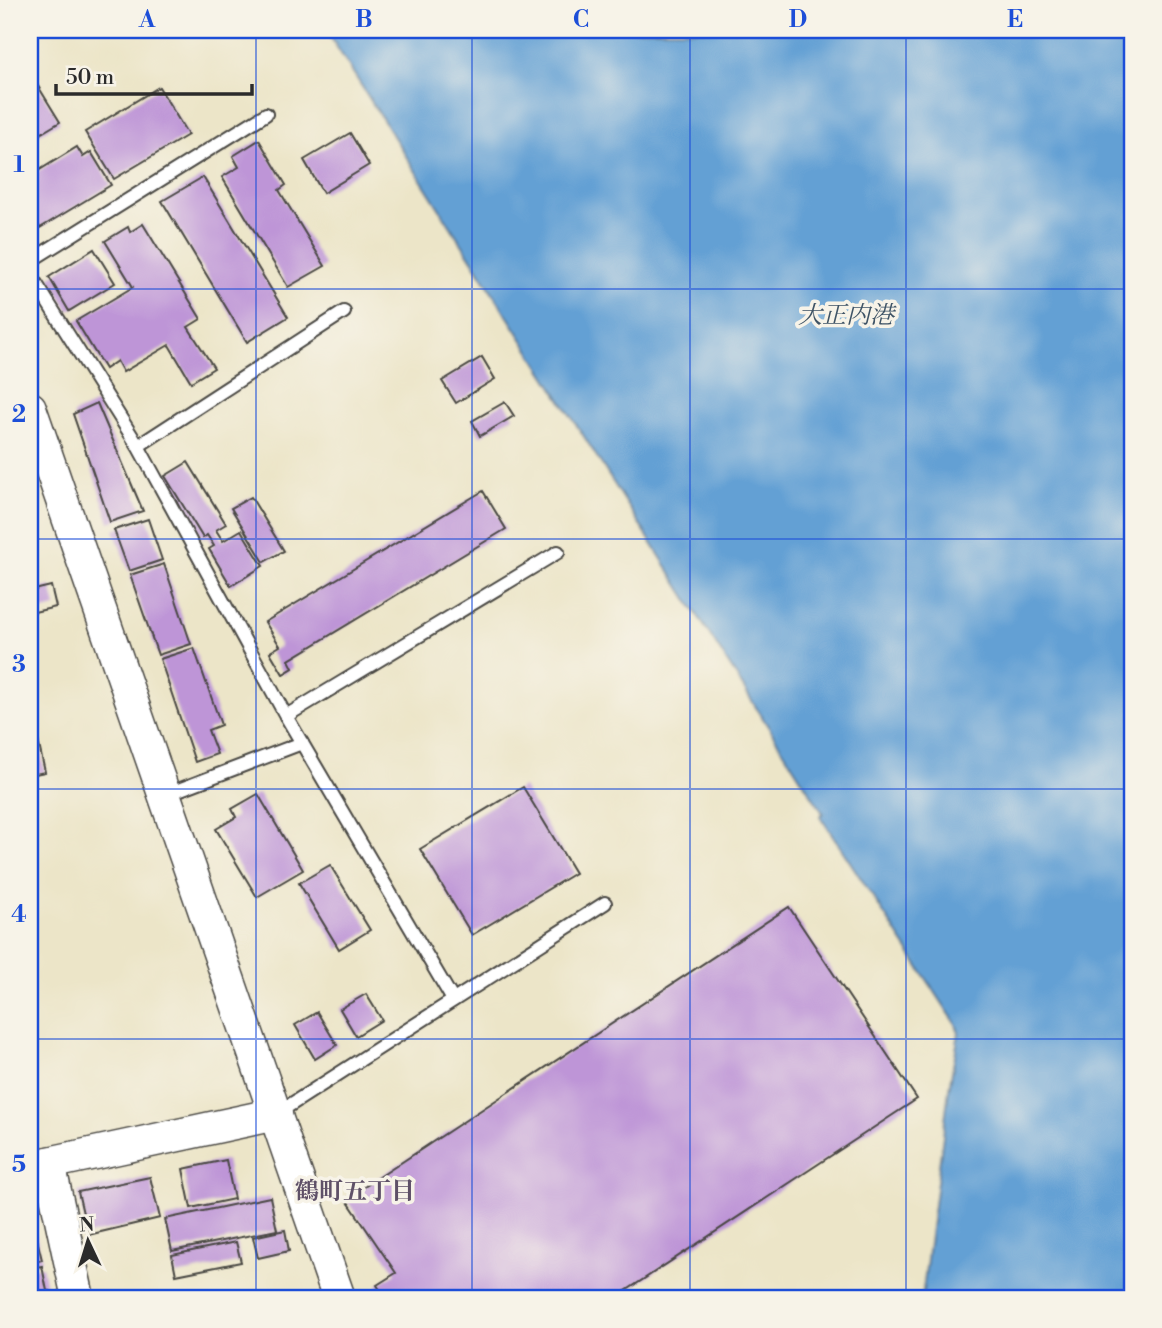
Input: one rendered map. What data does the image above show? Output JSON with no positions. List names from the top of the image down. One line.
{"districts":["鶴町五丁目"],"water":["大正内港"],"scale_bar":"50 m","north":"top","grid":{"columns":["A","B","C","D","E"],"rows":["1","2","3","4","5"]}}
